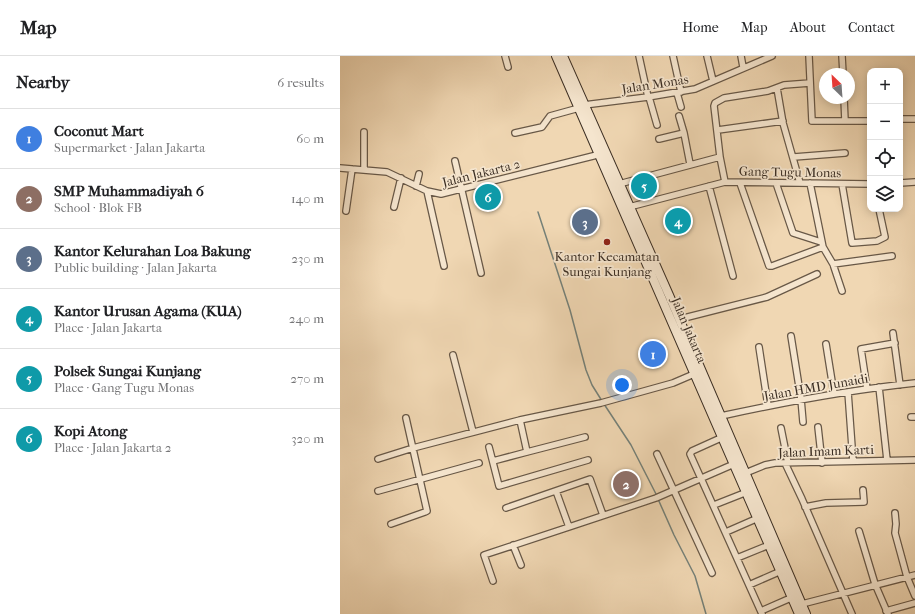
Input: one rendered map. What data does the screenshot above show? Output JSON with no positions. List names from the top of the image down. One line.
{"streets":{"main road":["Jalan Jakarta"],"street":["Jalan Monas","Gang Tugu Monas","Jalan Jakarta 2","Jalan HMD Junaidi","Jalan Imam Karti"]},"crossings":[["Jalan Monas","Jalan Jakarta"],["Gang Tugu Monas","Jalan Jakarta"],["Jalan Jakarta 2","Jalan Jakarta"],["Jalan Jakarta","Jalan HMD Junaidi"],["Jalan Jakarta","Jalan Imam Karti"]],"places":["Kantor Kecamatan Sungai Kunjang"],"north":"top left","page":{"header":"Map","nav":["Home","Map","About","Contact"],"heading":["Nearby","6 results"],"map_buttons":["+","−"],"list":[{"mark":"1","name":"Coconut Mart","note":"Supermarket · Jalan Jakarta","value":"60 m"},{"mark":"2","name":"SMP Muhammadiyah 6","note":"School · Blok FB","value":"140 m"},{"mark":"3","name":"Kantor Kelurahan Loa Bakung","note":"Public building · Jalan Jakarta","value":"230 m"},{"mark":"4","name":"Kantor Urusan Agama (KUA)","note":"Place · Jalan Jakarta","value":"240 m"},{"mark":"5","name":"Polsek Sungai Kunjang","note":"Place · Gang Tugu Monas","value":"270 m"},{"mark":"6","name":"Kopi Atong","note":"Place · Jalan Jakarta 2","value":"320 m"}],"pins":["5","6","4","3","1","2"]}}
